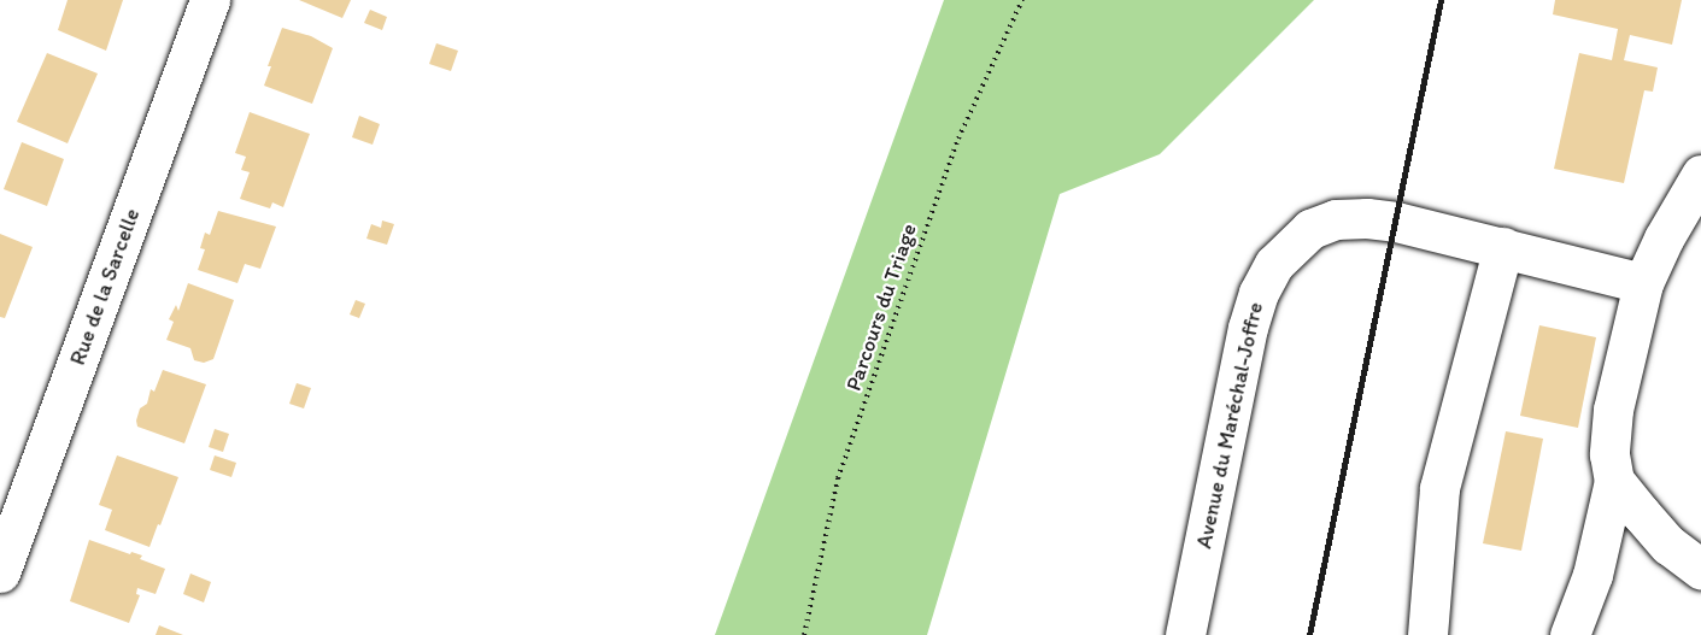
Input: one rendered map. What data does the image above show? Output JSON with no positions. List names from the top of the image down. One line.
{"streets":{"street":["Rue de la Sarcelle","Avenue du Maréchal-Joffre"],"path":["Parcours du Triage"]}}
